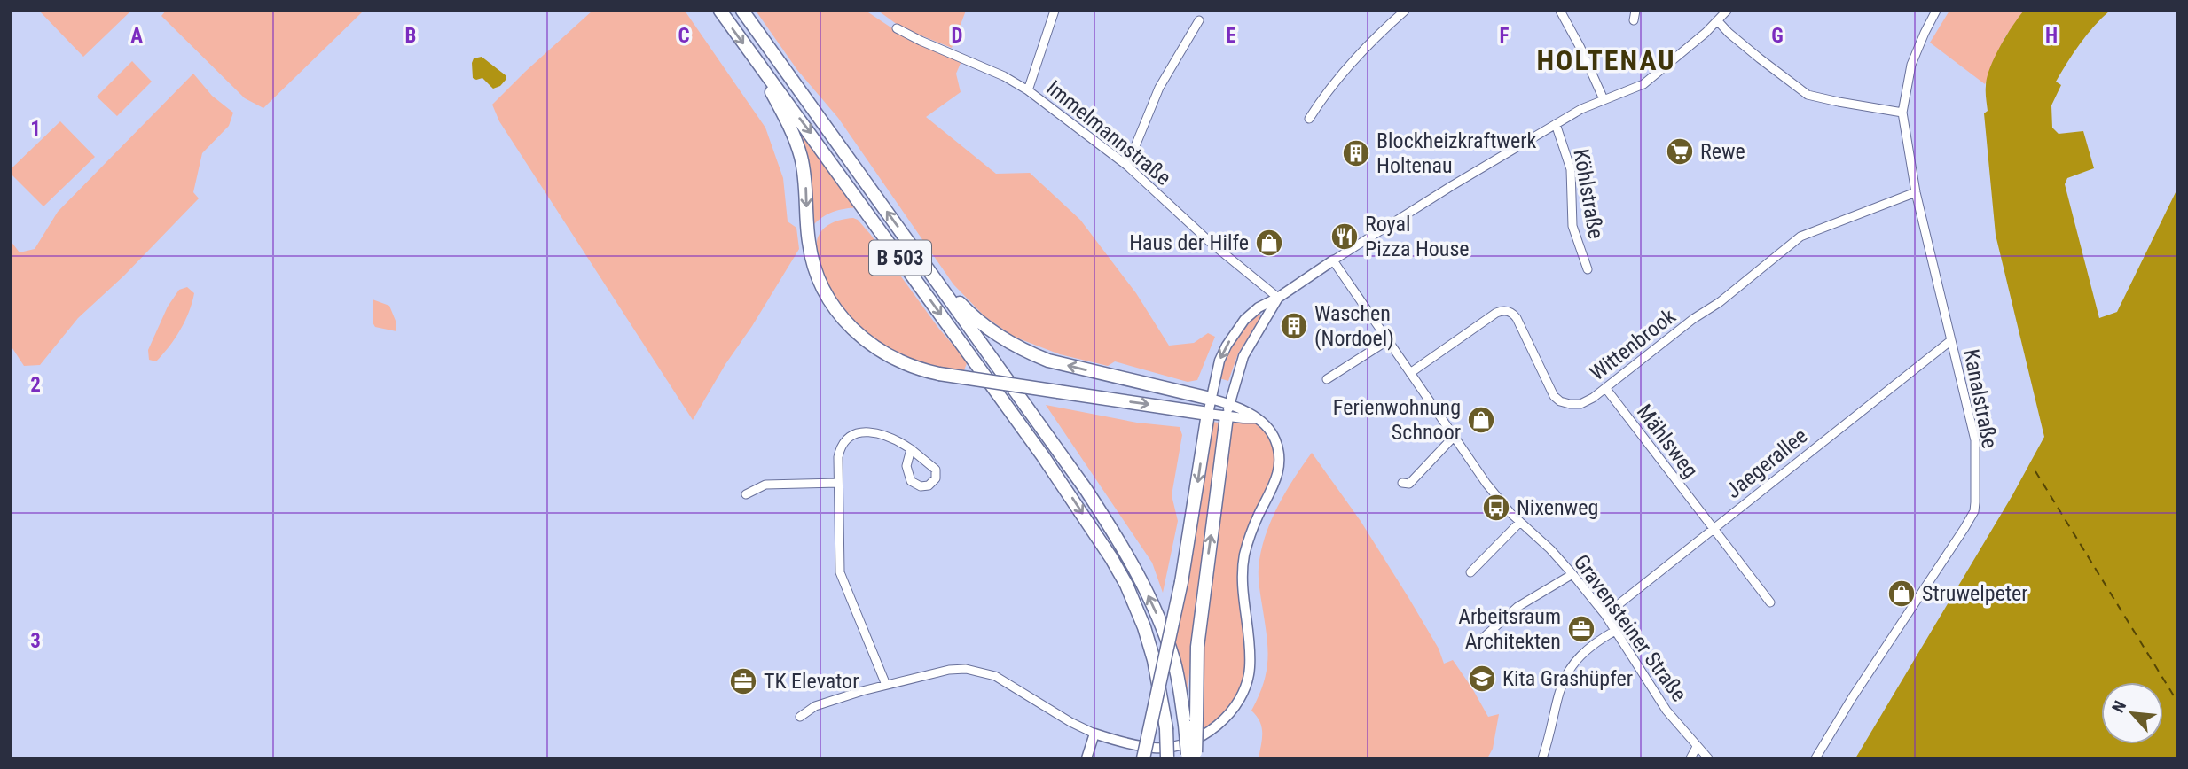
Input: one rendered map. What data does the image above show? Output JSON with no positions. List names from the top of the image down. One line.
{"streets":{"highway":["B 503"],"street":["Immelmannstraße","Köhlstraße","Wittenbrook","Kanalstraße","Mählsweg","Jaegerallee","Gravensteiner Straße"]},"crossings":[["Wittenbrook","Kanalstraße"],["Wittenbrook","Mählsweg"],["Wittenbrook","Gravensteiner Straße"],["Kanalstraße","Jaegerallee"],["Mählsweg","Jaegerallee"],["Jaegerallee","Gravensteiner Straße"]],"districts":["HOLTENAU"],"places":{"supermarket":["Rewe"],"building":["Blockheizkraftwerk Holtenau","Waschen (Nordoel)"],"restaurant":["Royal Pizza House"],"shop":["Haus der Hilfe","Ferienwohnung Schnoor","Struwelpeter"],"bus stop":["Nixenweg"],"office":["Arbeitsraum Architekten","TK Elevator"],"school or university":["Kita Grashüpfer"]},"north":"top left","grid":{"columns":["A","B","C","D","E","F","G","H"],"rows":["1","2","3"]}}
